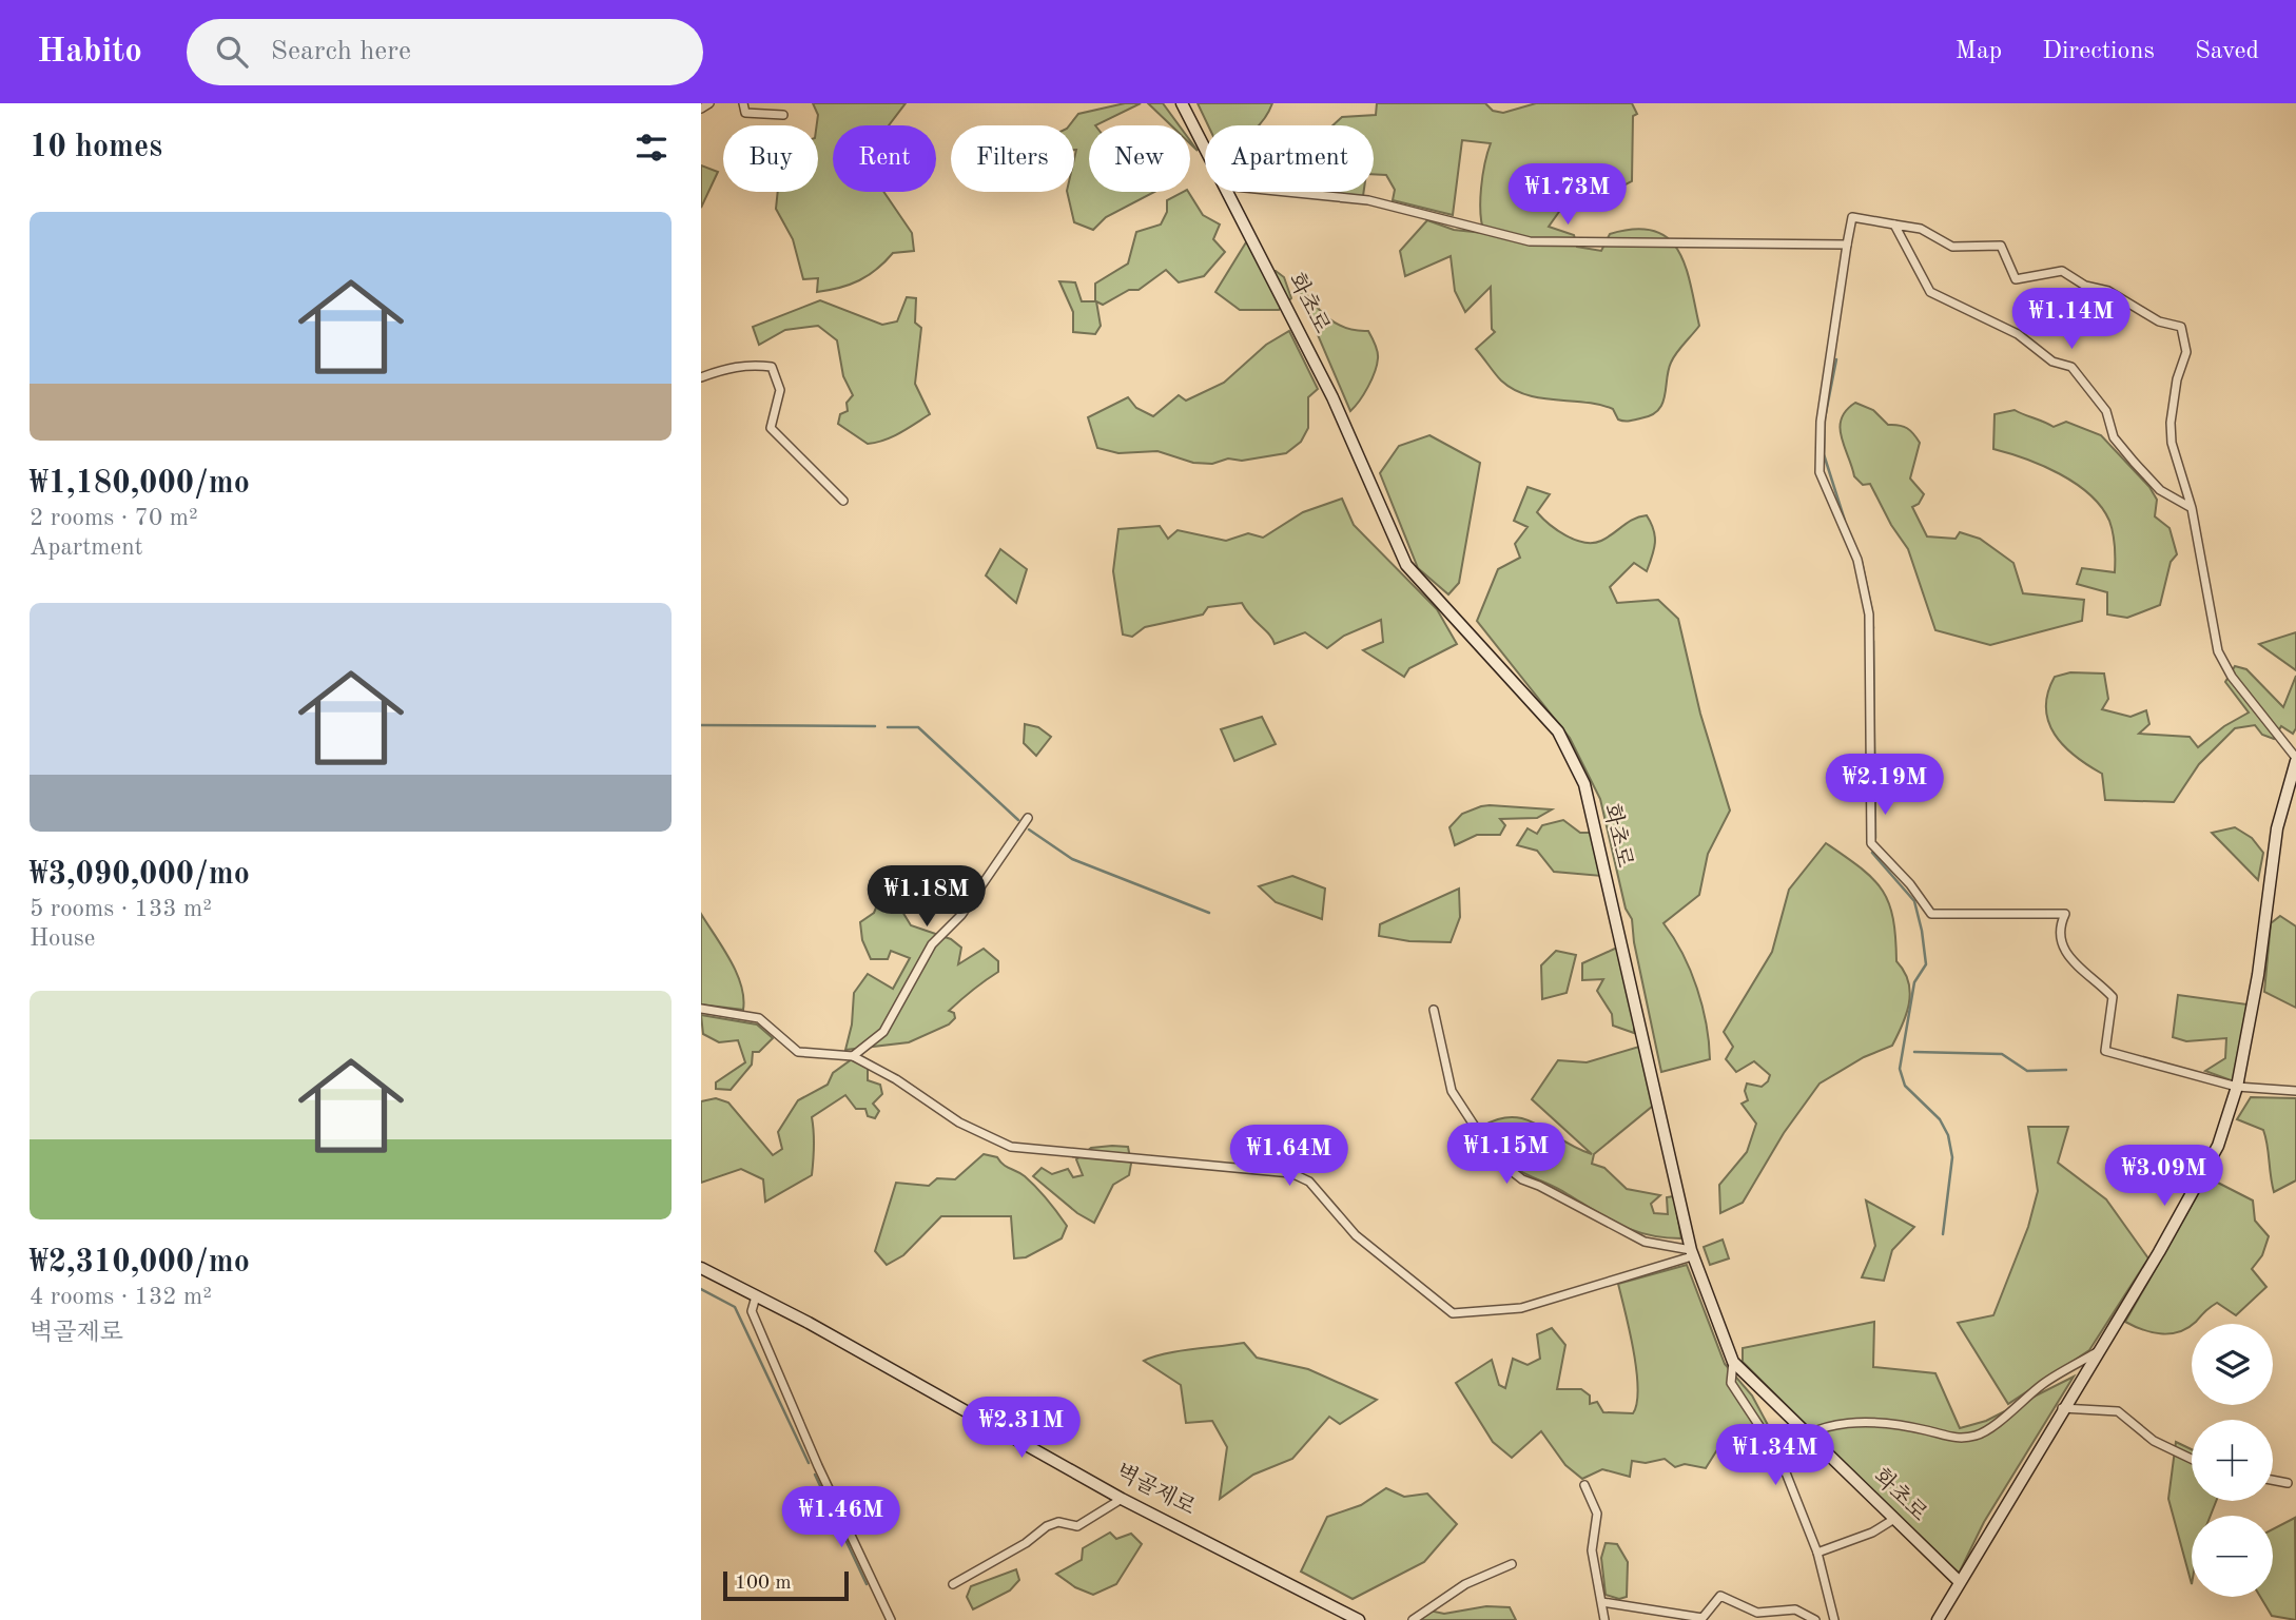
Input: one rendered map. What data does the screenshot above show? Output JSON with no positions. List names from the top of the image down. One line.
{"streets":{"street":["화초로","벽골제로"]},"scale_bar":"100 m","page":{"header":"Habito","search":"Search here","nav":["Map","Directions","Saved"],"heading":"10 homes","chip":["Buy","Rent","Filters","New","Apartment"],"price":["₩1.73M","₩1.14M","₩2.19M","₩1.18M","₩1.15M","₩1.64M","₩3.09M","₩2.31M","₩1.34M","₩1.46M"],"list":[{"name":"₩1,180,000/mo","note":"2 rooms · 70 m² · Apartment"},{"name":"₩3,090,000/mo","note":"5 rooms · 133 m² · House"},{"name":"₩2,310,000/mo","note":"4 rooms · 132 m² · 벽골제로"}],"map_buttons":["+","−"],"scale":"100 m"}}
